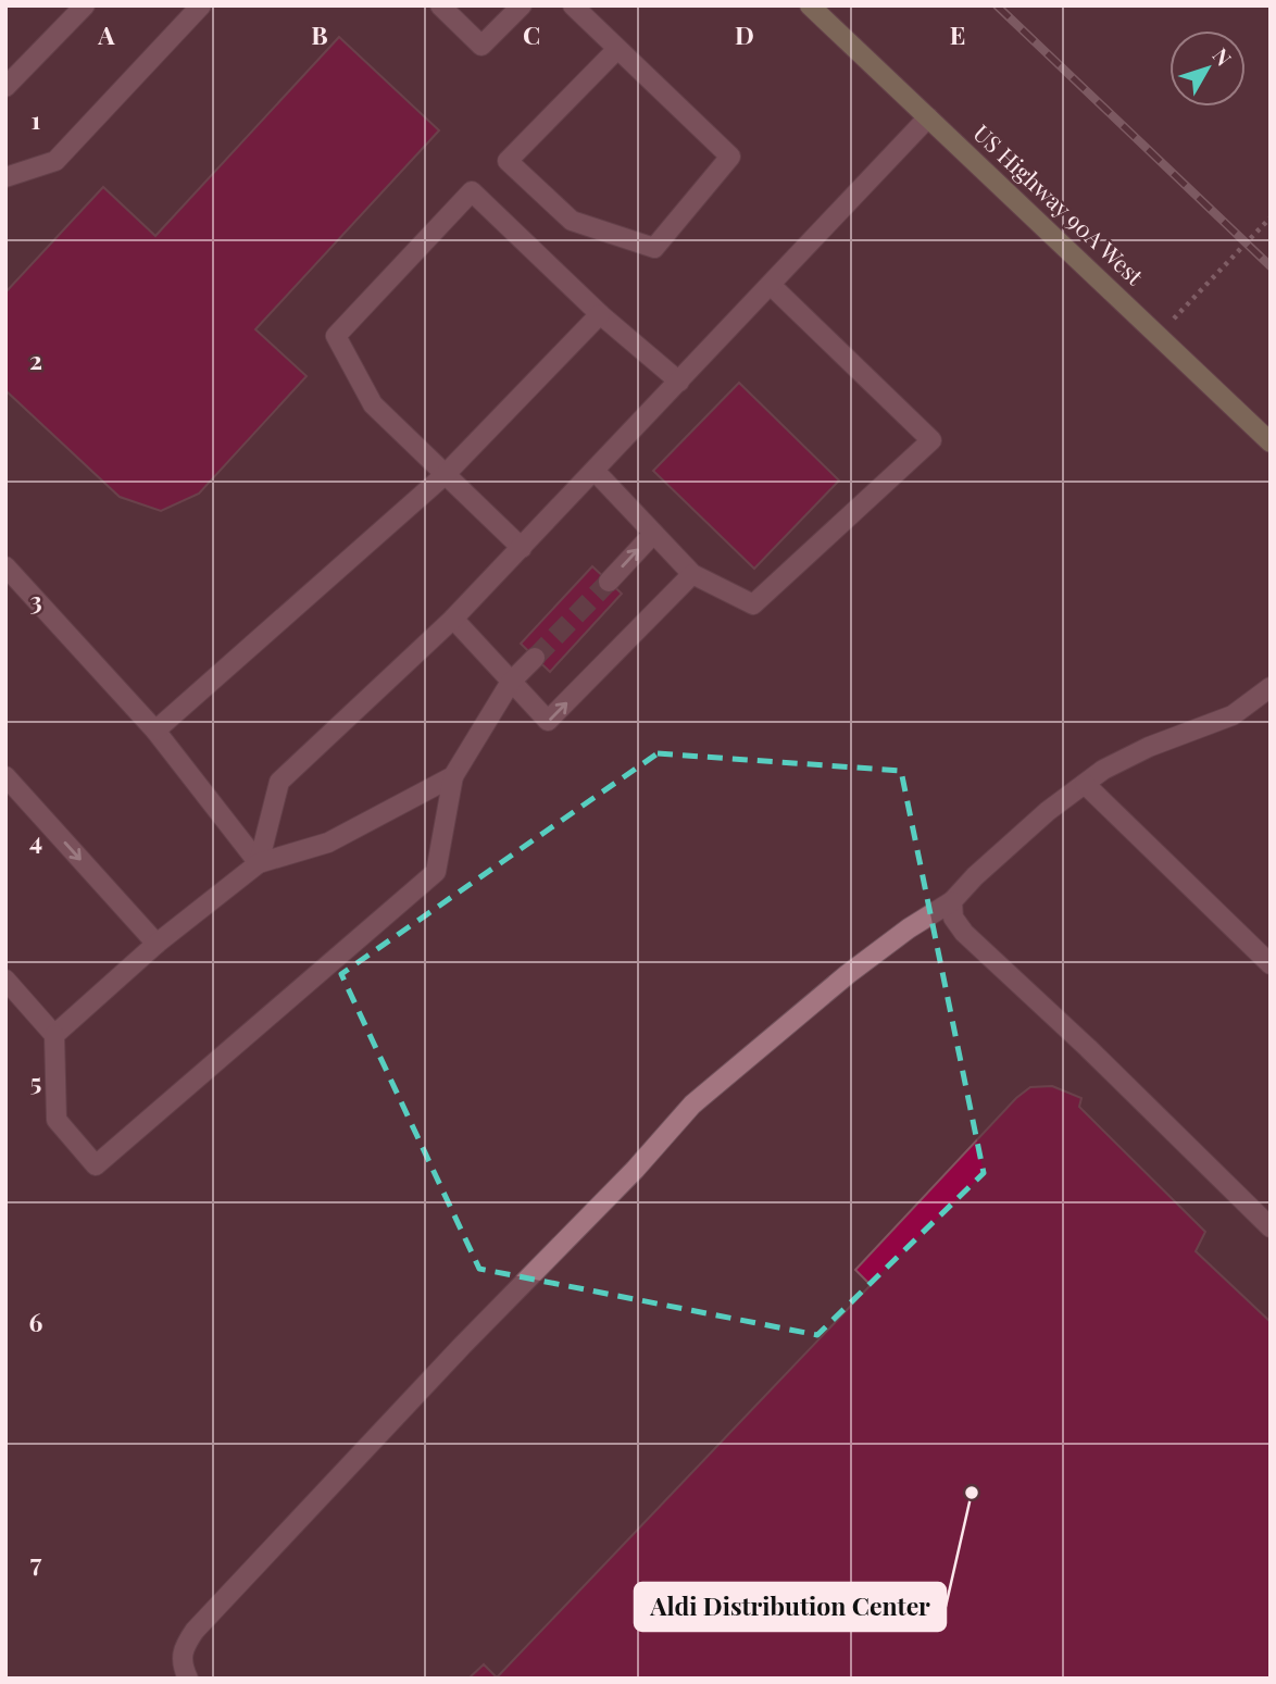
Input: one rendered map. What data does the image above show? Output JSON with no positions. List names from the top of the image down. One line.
{"streets":{"main road":["US Highway 90A West"]},"places":["Aldi Distribution Center"],"north":"top right","grid":{"columns":["A","B","C","D","E"],"rows":["1","2","3","4","5","6","7"]}}
